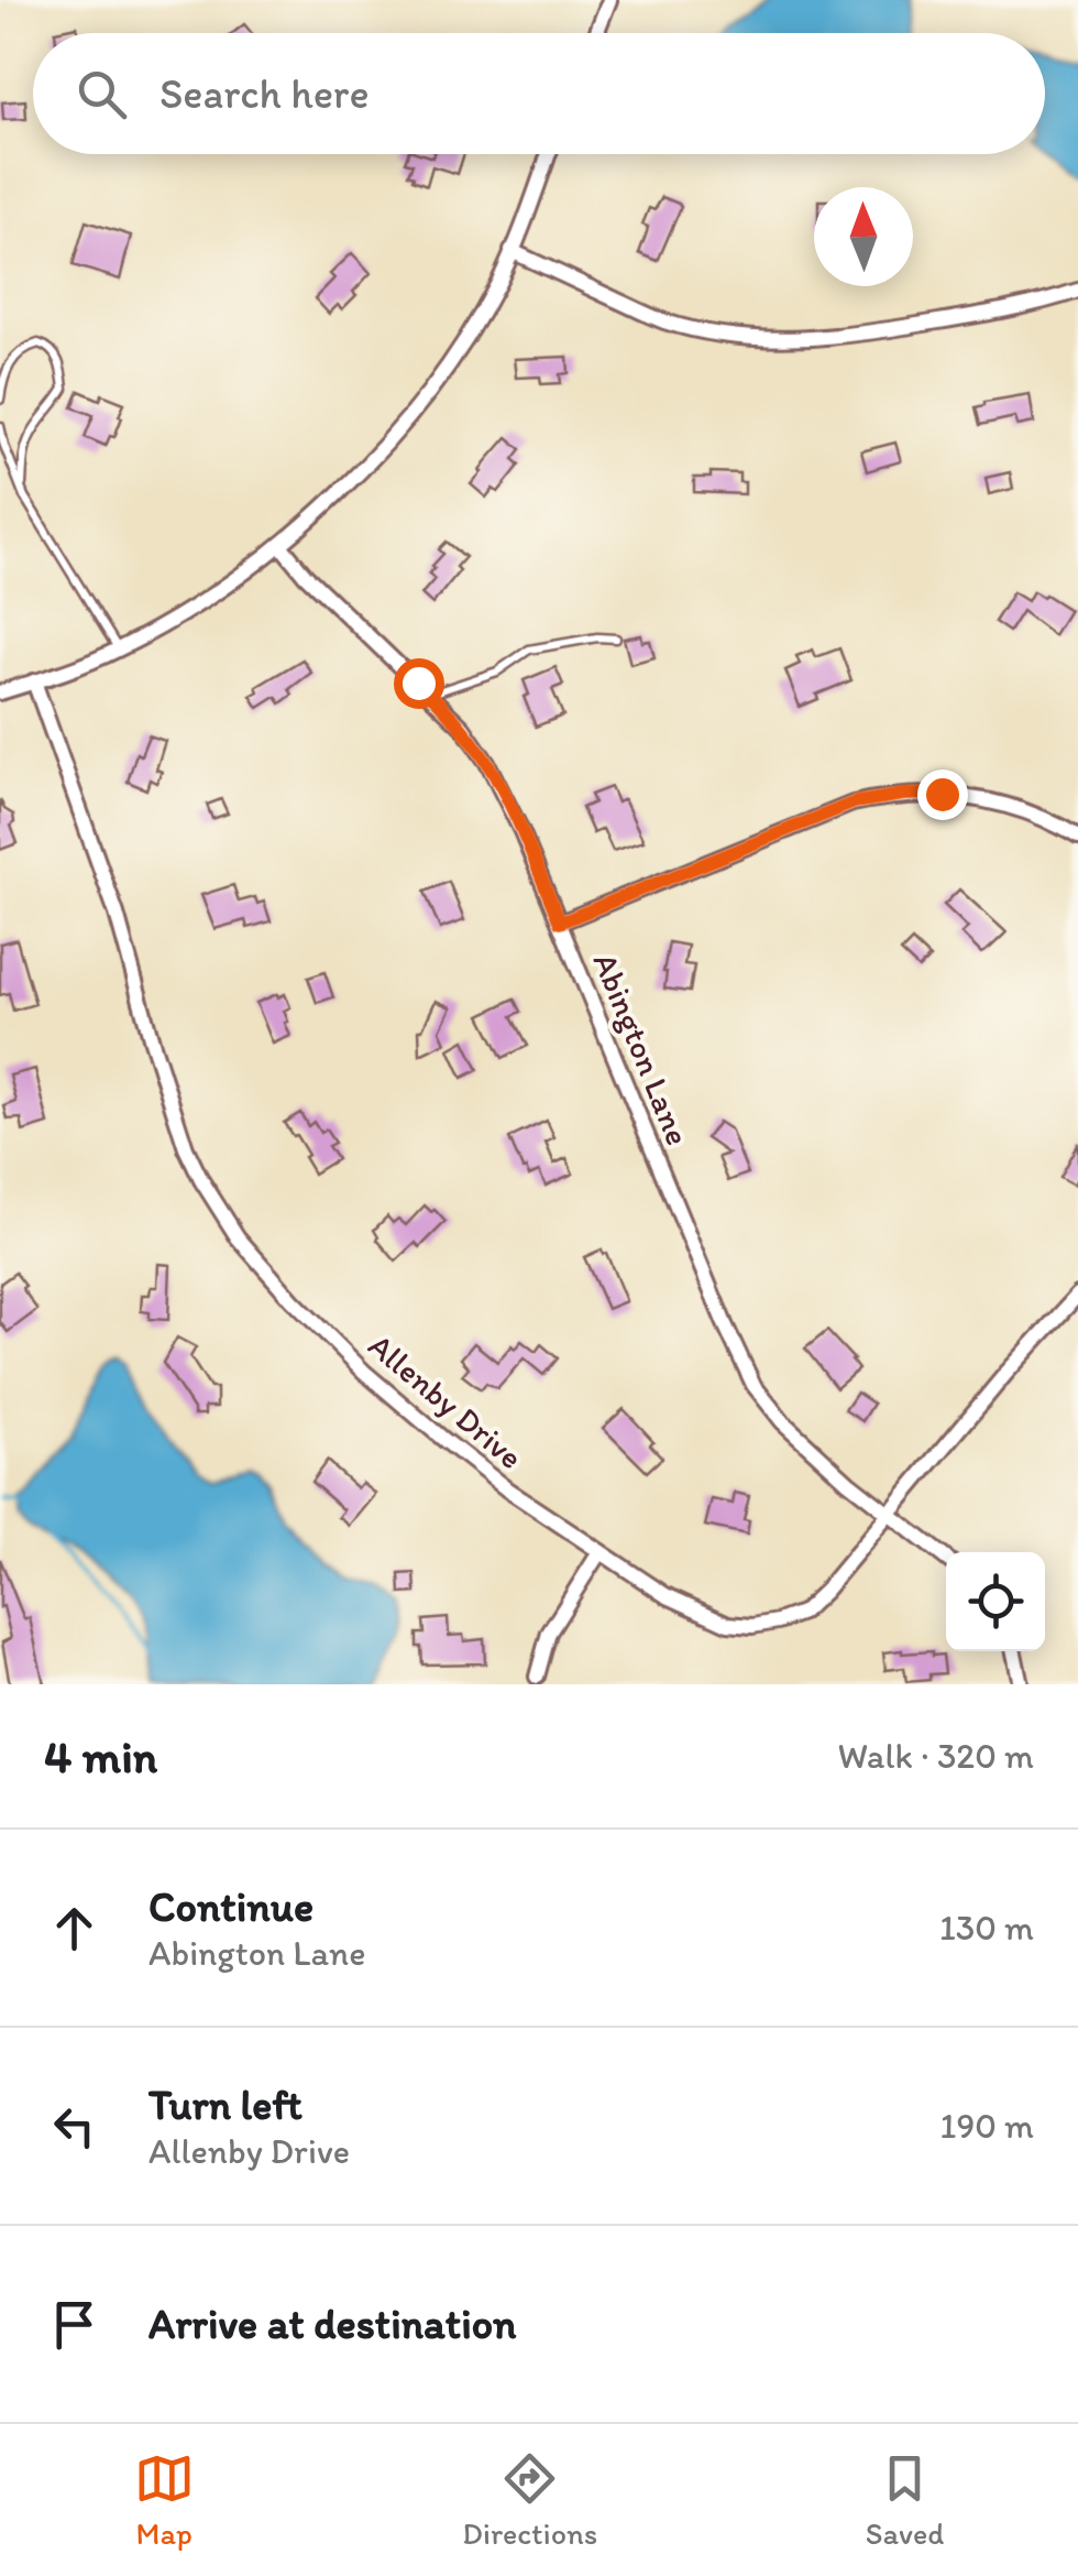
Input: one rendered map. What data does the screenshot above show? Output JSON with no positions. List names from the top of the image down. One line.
{"streets":{"street":["Abington Lane","Allenby Drive"]},"crossings":[["Abington Lane","Allenby Drive"]],"north":"top","page":{"search":"Search here","heading":["4 min","Walk · 320 m"],"list":[["Continue","Abington Lane","130 m"],["Turn left","Allenby Drive","190 m"],"Arrive at destination"],"nav":["Map","Directions","Saved"]}}
